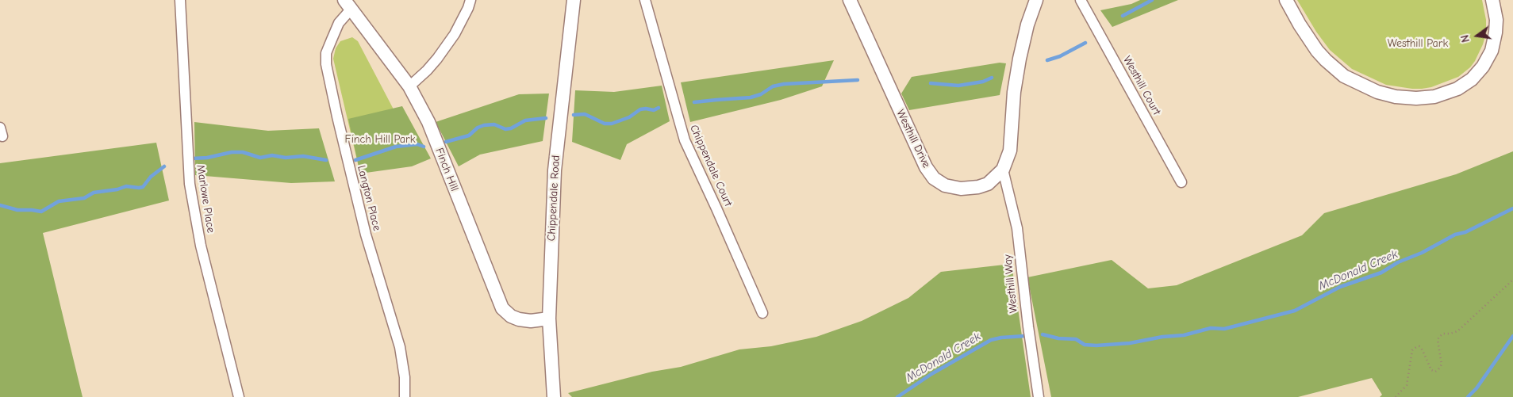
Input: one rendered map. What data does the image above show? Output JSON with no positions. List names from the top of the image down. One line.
{"streets":{"street":["Westhill Court","Westhill Drive","Chippendale Court","Finch Hill","Langton Place","Chippendale Road","Marlowe Place","Westhill Way"]},"crossings":[["Westhill Drive","Westhill Way"],["Finch Hill","Langton Place"],["Finch Hill","Chippendale Road"]],"water":["McDonald Creek"],"parks":["Westhill Park","Finch Hill Park"],"north":"left"}
